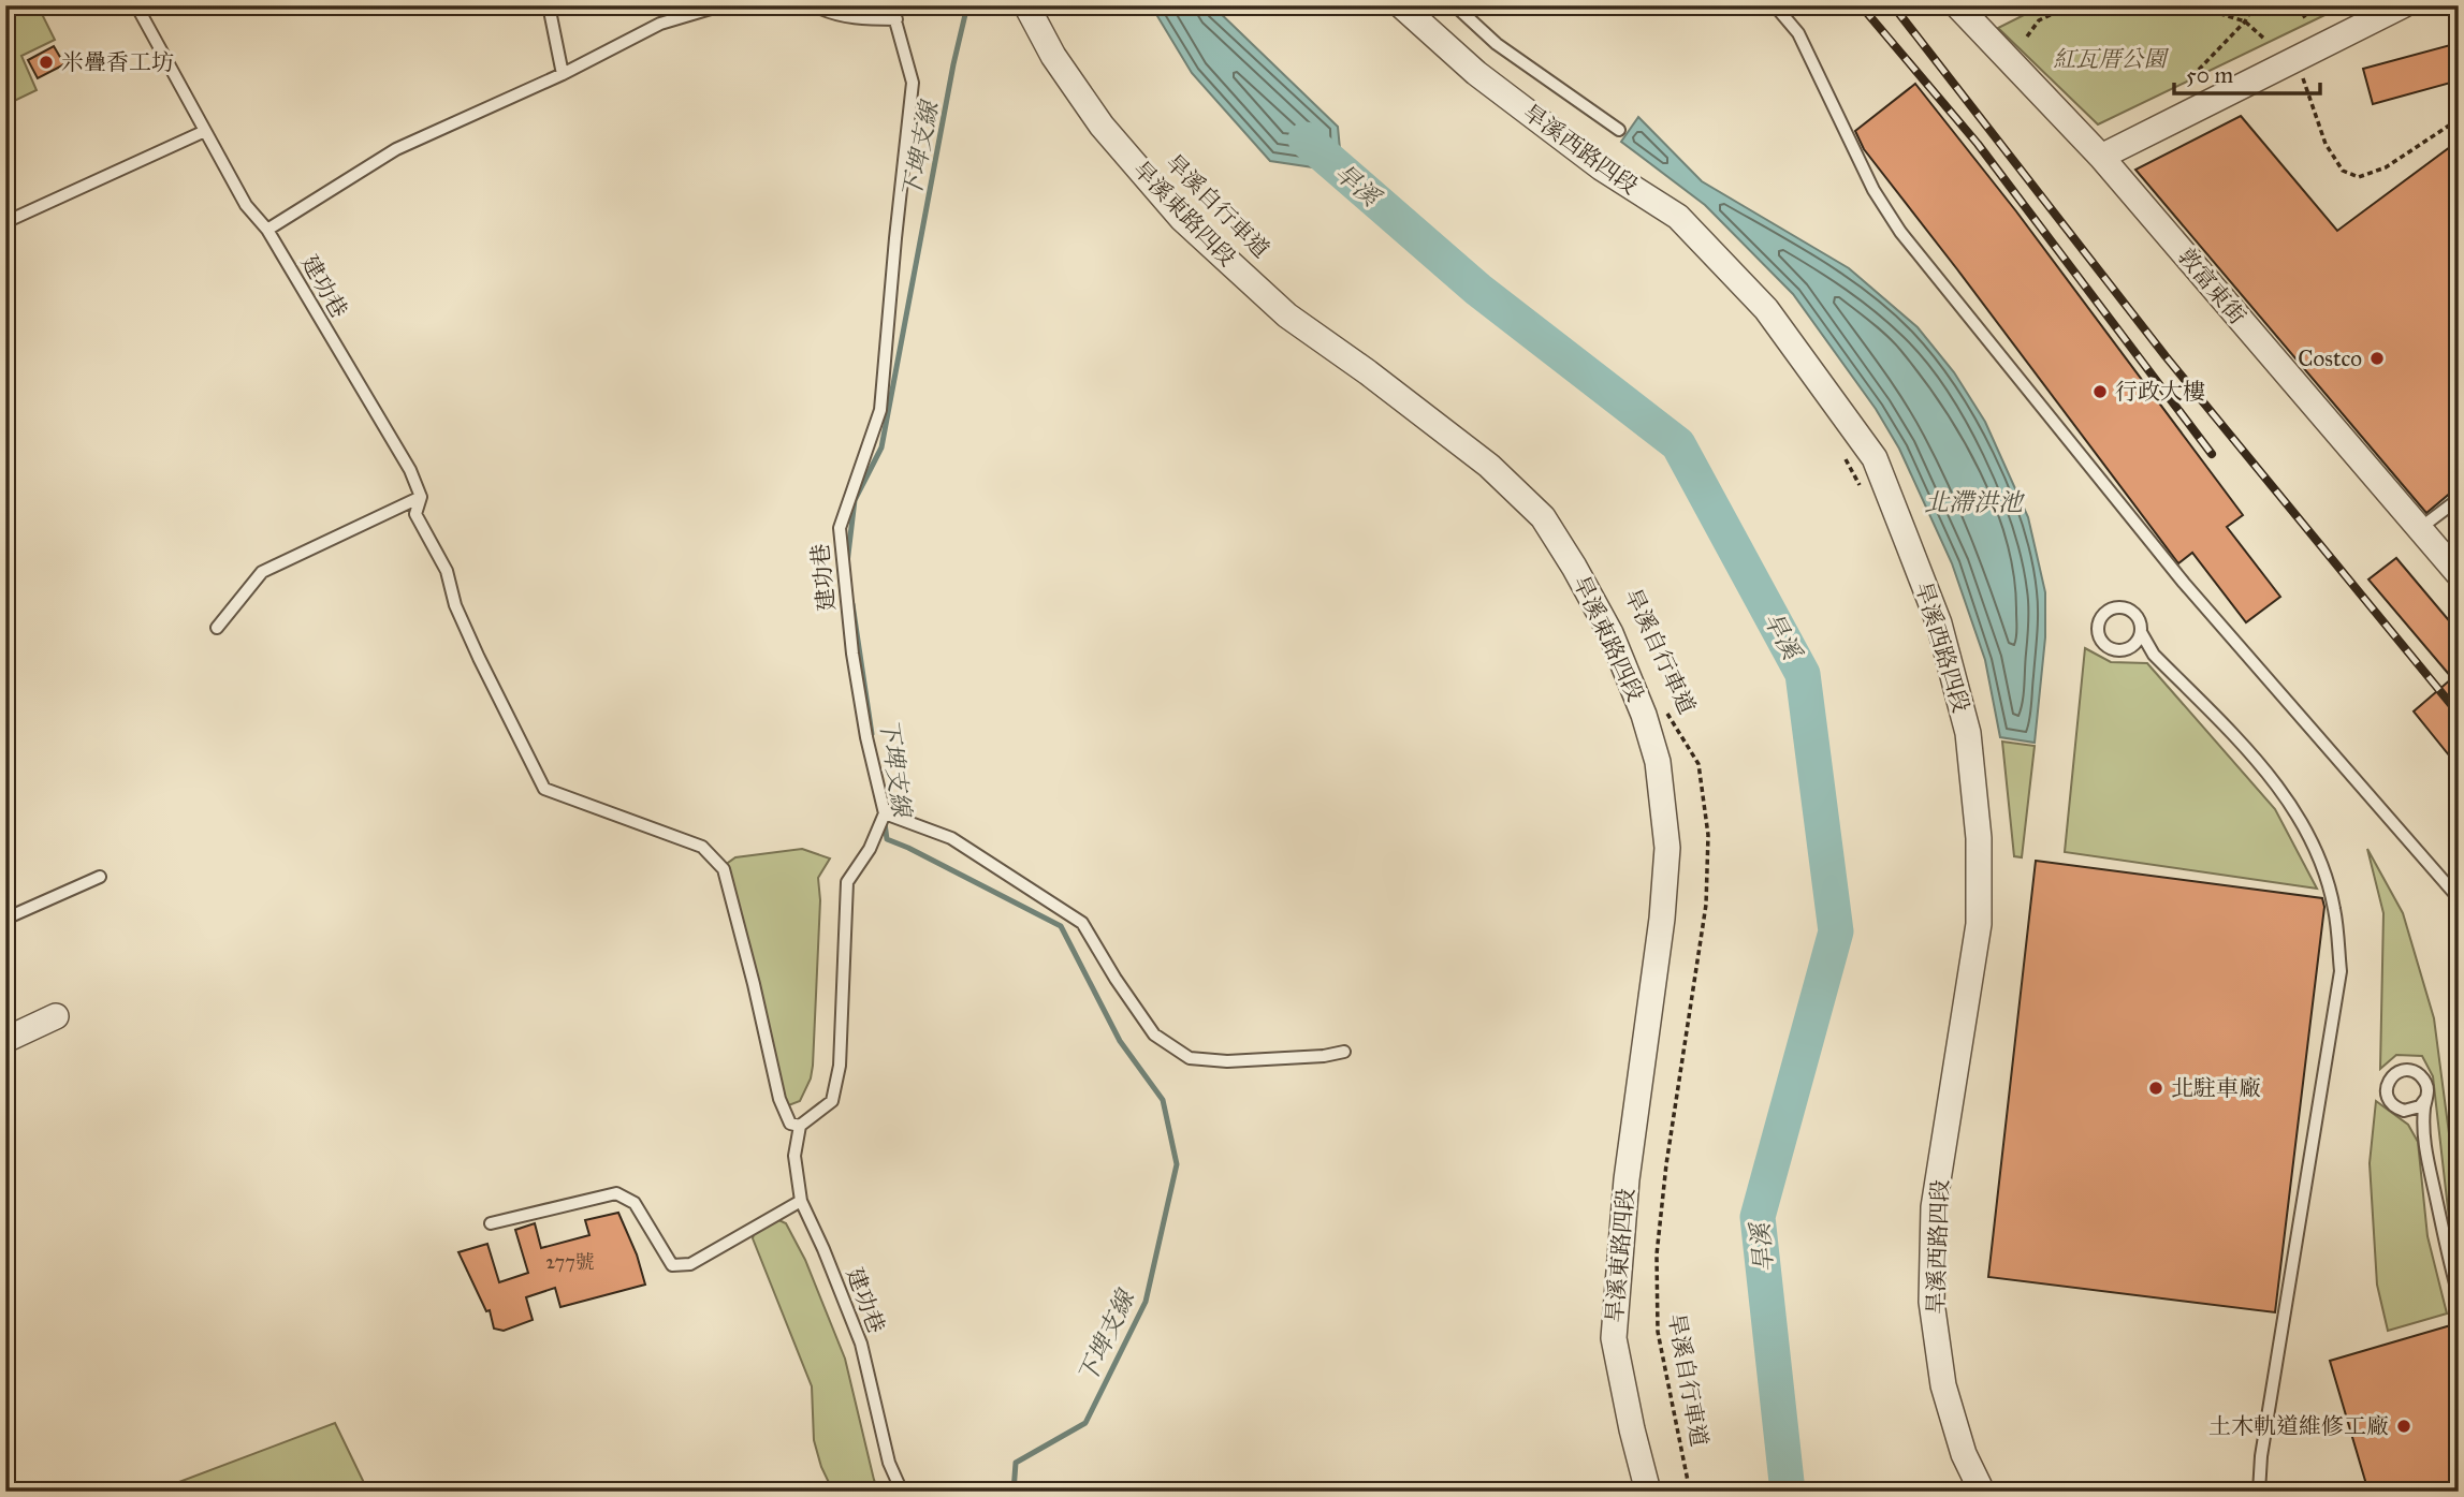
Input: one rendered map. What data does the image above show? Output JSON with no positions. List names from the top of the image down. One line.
{"streets":{"street":["旱溪西路四段","旱溪東路四段","敦富東街"],"lane":["建功巷"],"path":["旱溪自行車道"]},"water":["下埤支線","旱溪","北滯洪池"],"parks":["紅瓦厝公園"],"places":["米疊香工坊","Costco","行政大樓","北駐車廠","土木軌道維修工廠"],"house_numbers":["277號"],"scale_bar":"50 m"}
